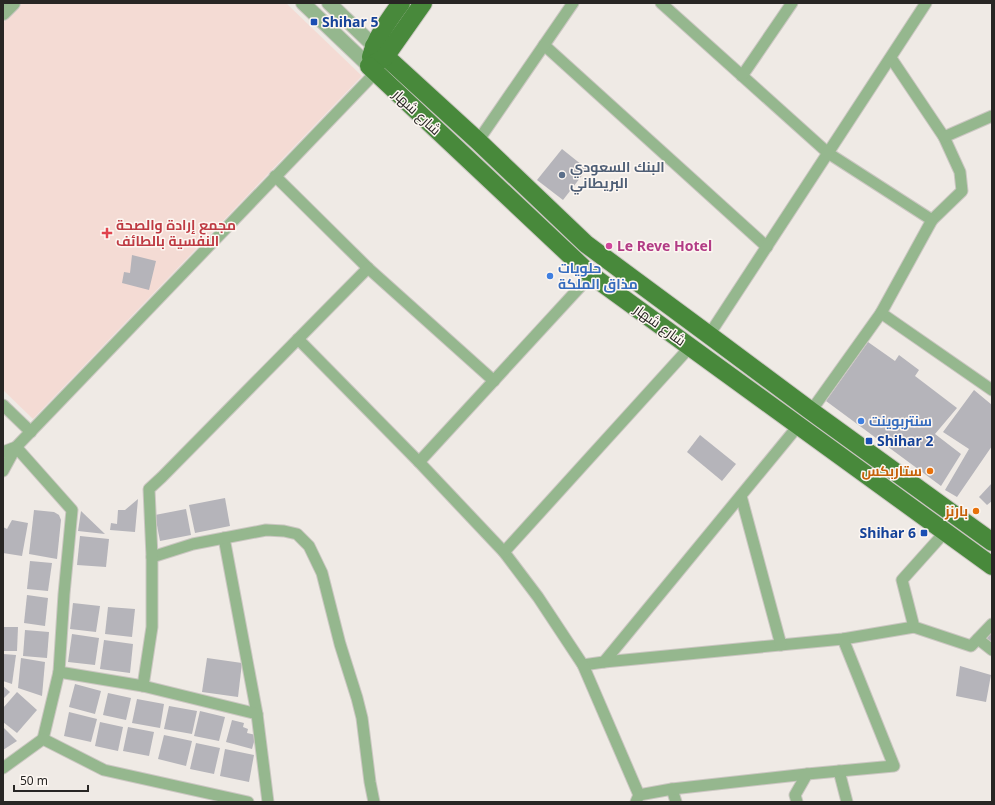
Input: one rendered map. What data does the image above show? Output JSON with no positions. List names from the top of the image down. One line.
{"streets":{"main road":["شارع شهار"]},"places":{"transit":["Shihar 5","Shihar 2","Shihar 6"],"other":["البنك السعودي البريطاني","Le Reve Hotel","حلويات مذاق الملكة","سنتربوينت","ستاربكس","بارنز"],"health":["مجمع إرادة والصحة النفسية بالطائف"]},"scale_bar":"50 m"}
